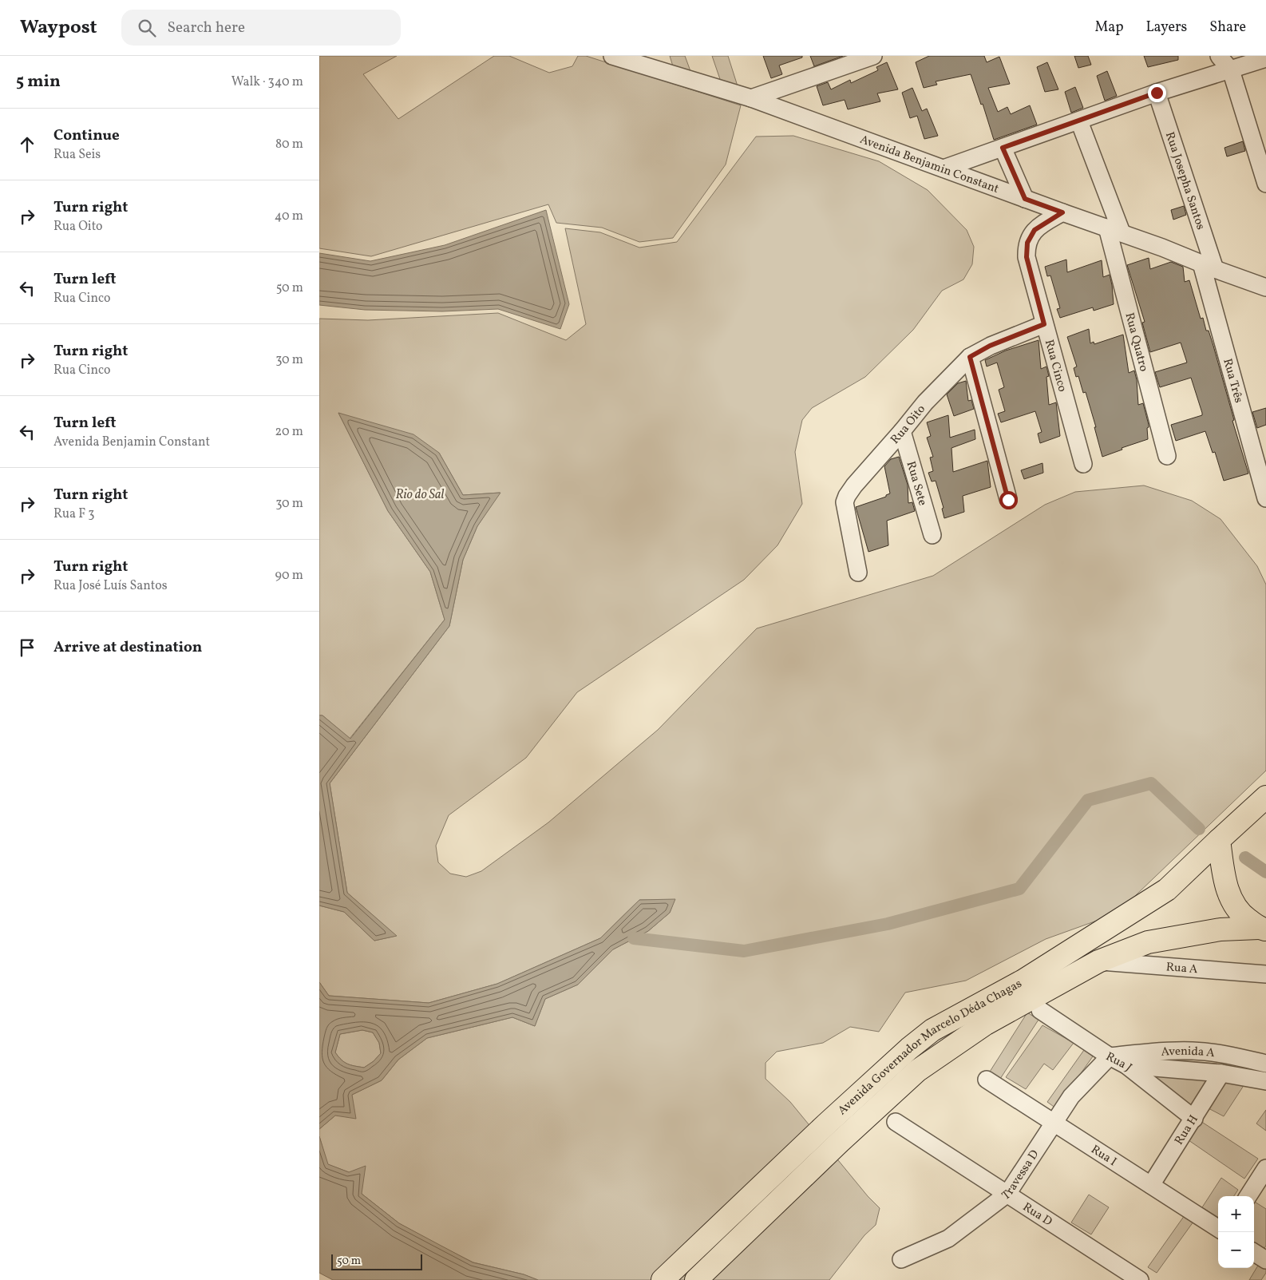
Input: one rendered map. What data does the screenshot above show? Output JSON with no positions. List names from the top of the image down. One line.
{"streets":{"main road":["Avenida Governador Marcelo Déda Chagas"],"street":["Avenida Benjamin Constant","Rua Josepha Santos","Rua Quatro","Rua Cinco","Rua Três","Rua Oito","Rua Sete","Rua A","Avenida A","Rua J","Rua H","Rua I","Travessa D","Rua D"]},"crossings":[["Avenida Benjamin Constant","Rua Josepha Santos"],["Avenida Benjamin Constant","Rua Quatro"],["Avenida Benjamin Constant","Rua Cinco"],["Avenida Benjamin Constant","Rua Três"],["Rua Josepha Santos","Rua Três"],["Rua Cinco","Rua Oito"],["Rua Oito","Rua Sete"],["Rua A","Avenida Governador Marcelo Déda Chagas"],["Avenida A","Rua J"],["Avenida A","Rua H"],["Avenida A","Travessa D"],["Rua J","Rua H"],["Rua J","Travessa D"],["Rua H","Rua I"],["Rua I","Travessa D"],["Travessa D","Rua D"]],"water":["Rio do Sal"],"scale_bar":"50 m","page":{"header":"Waypost","search":"Search here","nav":["Map","Layers","Share"],"heading":["5 min","Walk · 340 m"],"list":[["Continue","Rua Seis","80 m"],["Turn right","Rua Oito","40 m"],["Turn left","Rua Cinco","50 m"],["Turn right","Rua Cinco","30 m"],["Turn left","Avenida Benjamin Constant","20 m"],["Turn right","Rua F 3","30 m"],["Turn right","Rua José Luís Santos","90 m"],"Arrive at destination"],"map_buttons":["+","−"],"scale":"50 m"}}
